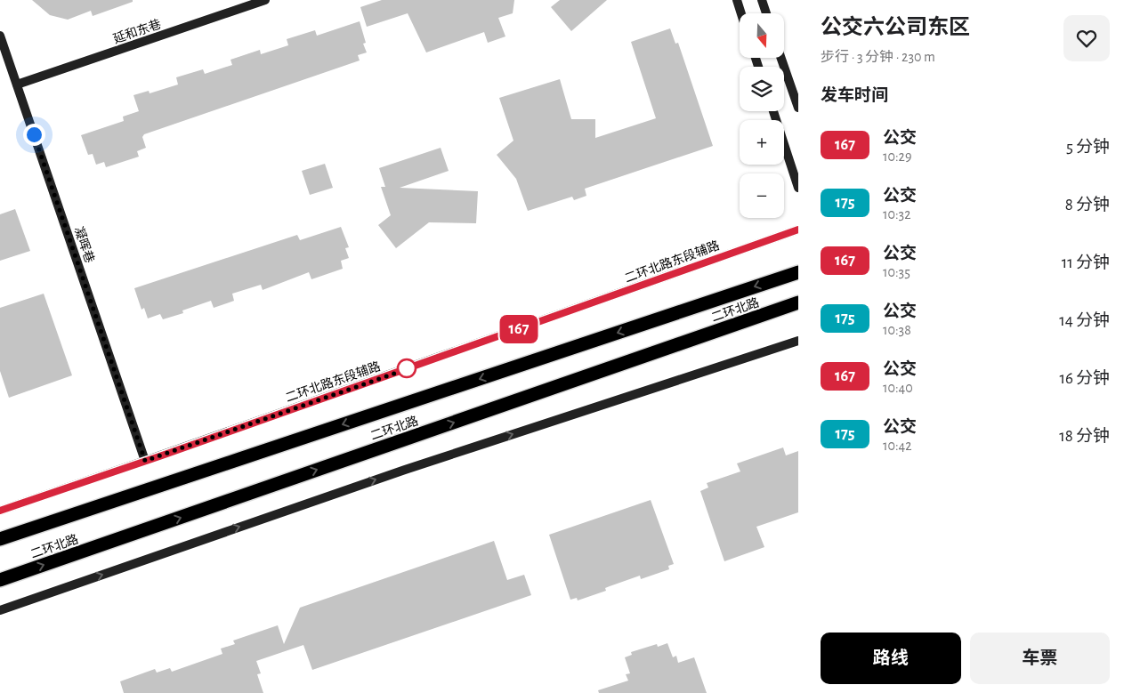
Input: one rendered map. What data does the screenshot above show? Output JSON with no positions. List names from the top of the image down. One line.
{"streets":{"highway":["二环北路"],"main road":["延和东巷","凝晖巷","二环北路东段辅路"]},"crossings":[["延和东巷","凝晖巷"],["凝晖巷","二环北路东段辅路"]],"lines":["bus line 167"],"north":"bottom","page":{"on_map":"167","heading":[["公交六公司东区","步行 · 3 分钟 · 230 m"],"发车时间"],"map_buttons":["+","−"],"list":[{"mark":"167","name":"公交","note":"10:29","value":"5 分钟"},{"mark":"175","name":"公交","note":"10:32","value":"8 分钟"},{"mark":"167","name":"公交","note":"10:35","value":"11 分钟"},{"mark":"175","name":"公交","note":"10:38","value":"14 分钟"},{"mark":"167","name":"公交","note":"10:40","value":"16 分钟"},{"mark":"175","name":"公交","note":"10:42","value":"18 分钟"}],"buttons":["路线","车票"]}}
